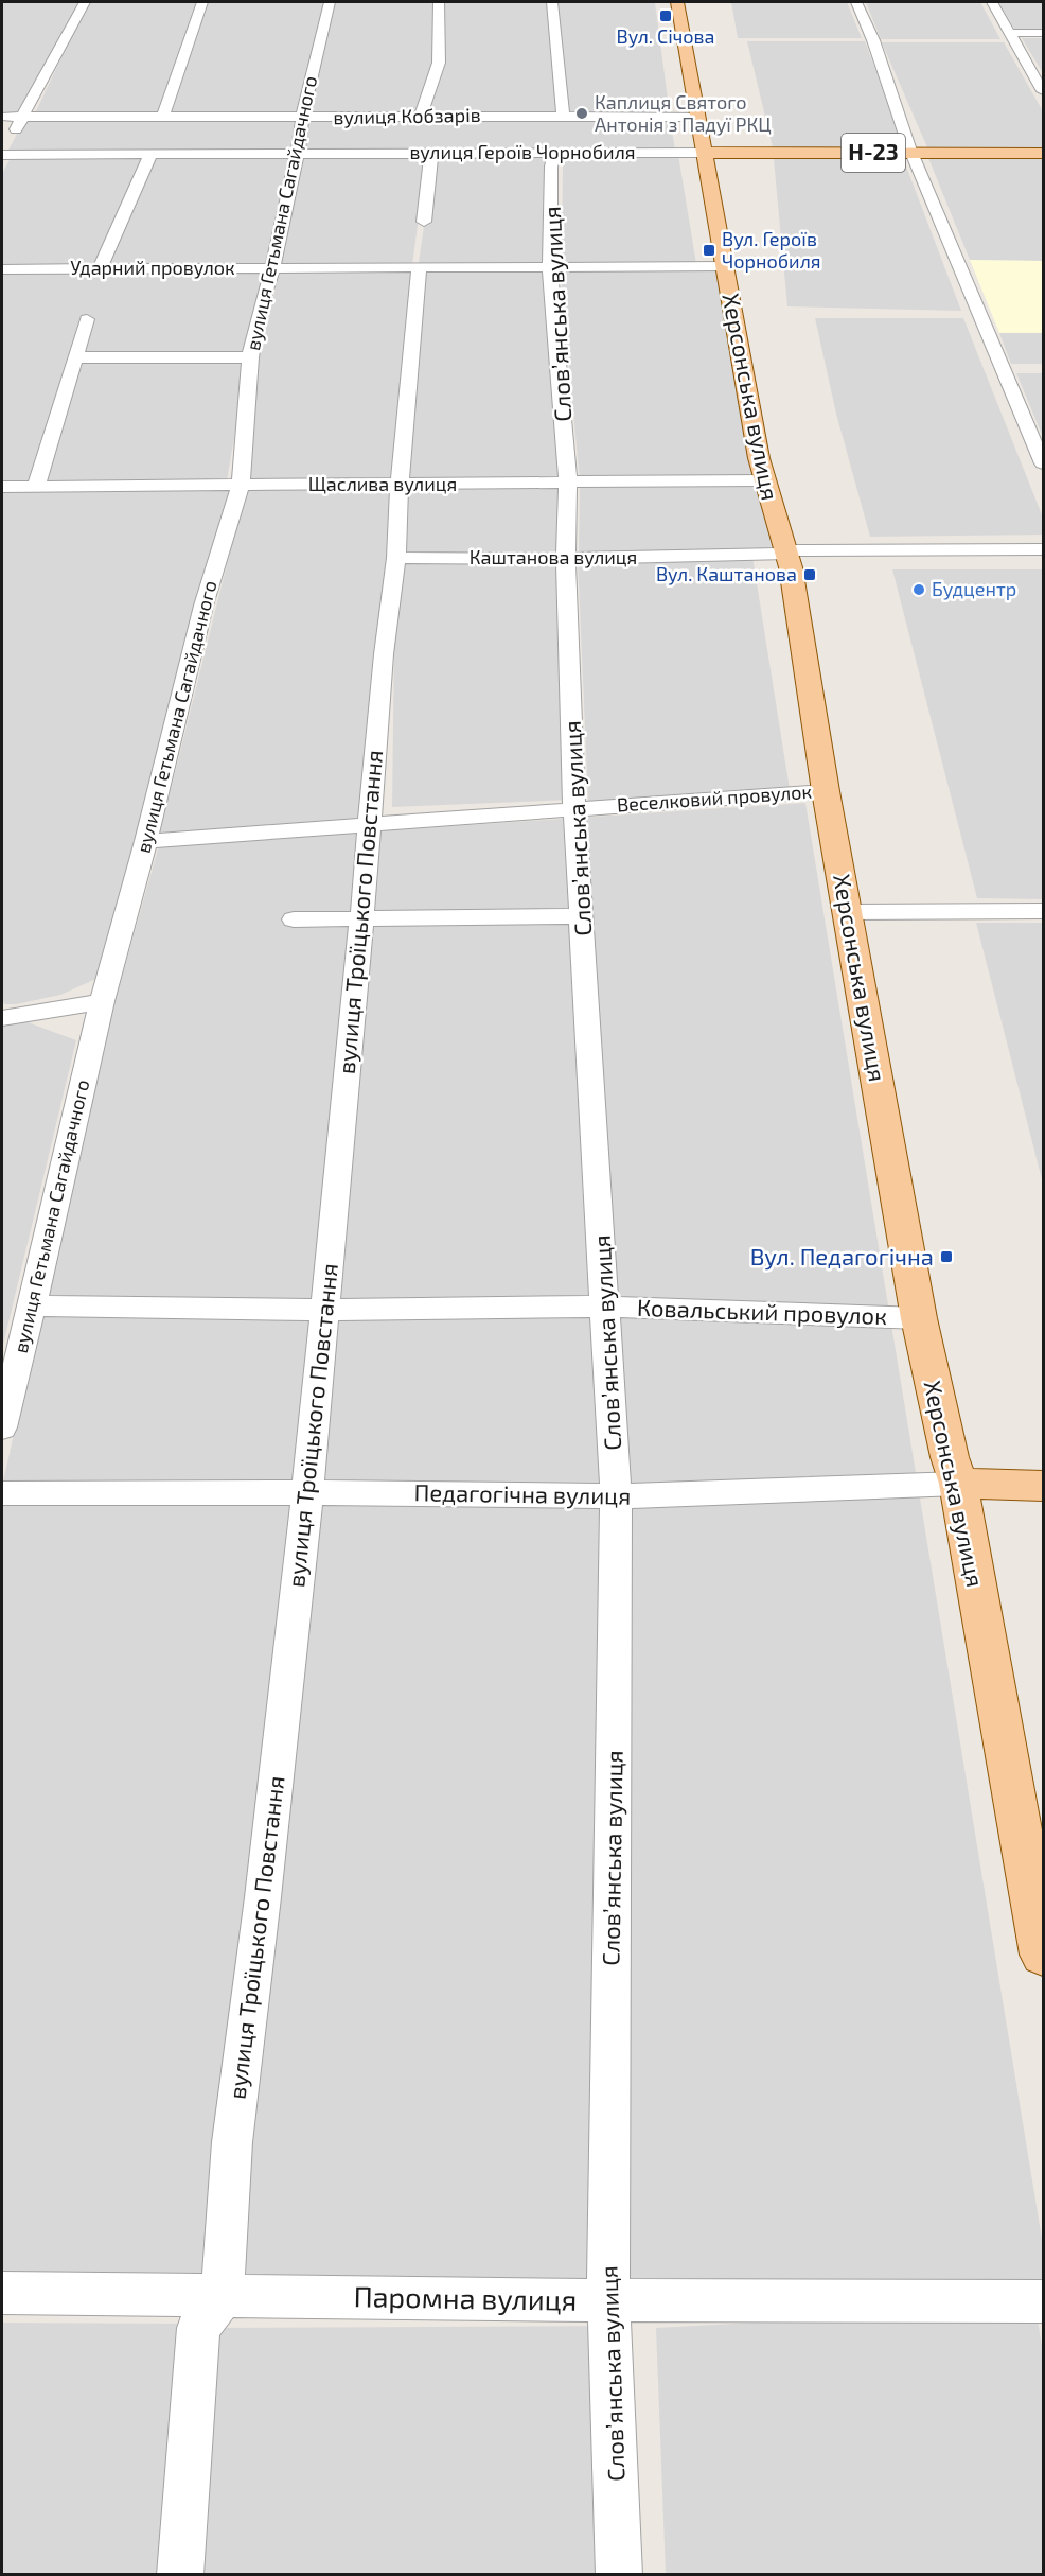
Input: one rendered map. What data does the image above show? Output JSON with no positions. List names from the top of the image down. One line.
{"streets":{"main road":["вулиця Героїв Чорнобиля","Н-23","Херсонська вулиця","Педагогічна вулиця"],"street":["вулиця Кобзарів","вулиця Гетьмана Сагайдачного","Ударний провулок","Словʼянська вулиця","Щаслива вулиця","Каштанова вулиця","Веселковий провулок","вулиця Троїцького Повстання","Ковальський провулок","Паромна вулиця"]},"crossings":[["вулиця Кобзарів","вулиця Гетьмана Сагайдачного"],["вулиця Кобзарів","Херсонська вулиця"],["вулиця Героїв Чорнобиля","вулиця Гетьмана Сагайдачного"],["вулиця Героїв Чорнобиля","Словʼянська вулиця"],["вулиця Героїв Чорнобиля","Херсонська вулиця"],["вулиця Гетьмана Сагайдачного","Ударний провулок"],["вулиця Гетьмана Сагайдачного","Щаслива вулиця"],["вулиця Гетьмана Сагайдачного","Веселковий провулок"],["вулиця Гетьмана Сагайдачного","Ковальський провулок"],["Ударний провулок","Словʼянська вулиця"],["Ударний провулок","Херсонська вулиця"],["Ударний провулок","вулиця Троїцького Повстання"],["Словʼянська вулиця","Щаслива вулиця"],["Словʼянська вулиця","Каштанова вулиця"],["Словʼянська вулиця","Веселковий провулок"],["Словʼянська вулиця","Ковальський провулок"],["Словʼянська вулиця","Педагогічна вулиця"],["Словʼянська вулиця","Паромна вулиця"],["Херсонська вулиця","Щаслива вулиця"],["Херсонська вулиця","Каштанова вулиця"],["Херсонська вулиця","Веселковий провулок"],["Херсонська вулиця","Ковальський провулок"],["Херсонська вулиця","Педагогічна вулиця"],["Щаслива вулиця","вулиця Троїцького Повстання"],["Каштанова вулиця","вулиця Троїцького Повстання"],["Веселковий провулок","вулиця Троїцького Повстання"],["вулиця Троїцького Повстання","Ковальський провулок"],["вулиця Троїцького Повстання","Педагогічна вулиця"],["вулиця Троїцького Повстання","Паромна вулиця"]],"places":{"transit":["Вул. Січова","Вул. Героїв Чорнобиля","Вул. Каштанова","Вул. Педагогічна"],"other":["Каплиця Святого Антонія з Падуї РКЦ","Будцентр"]}}
